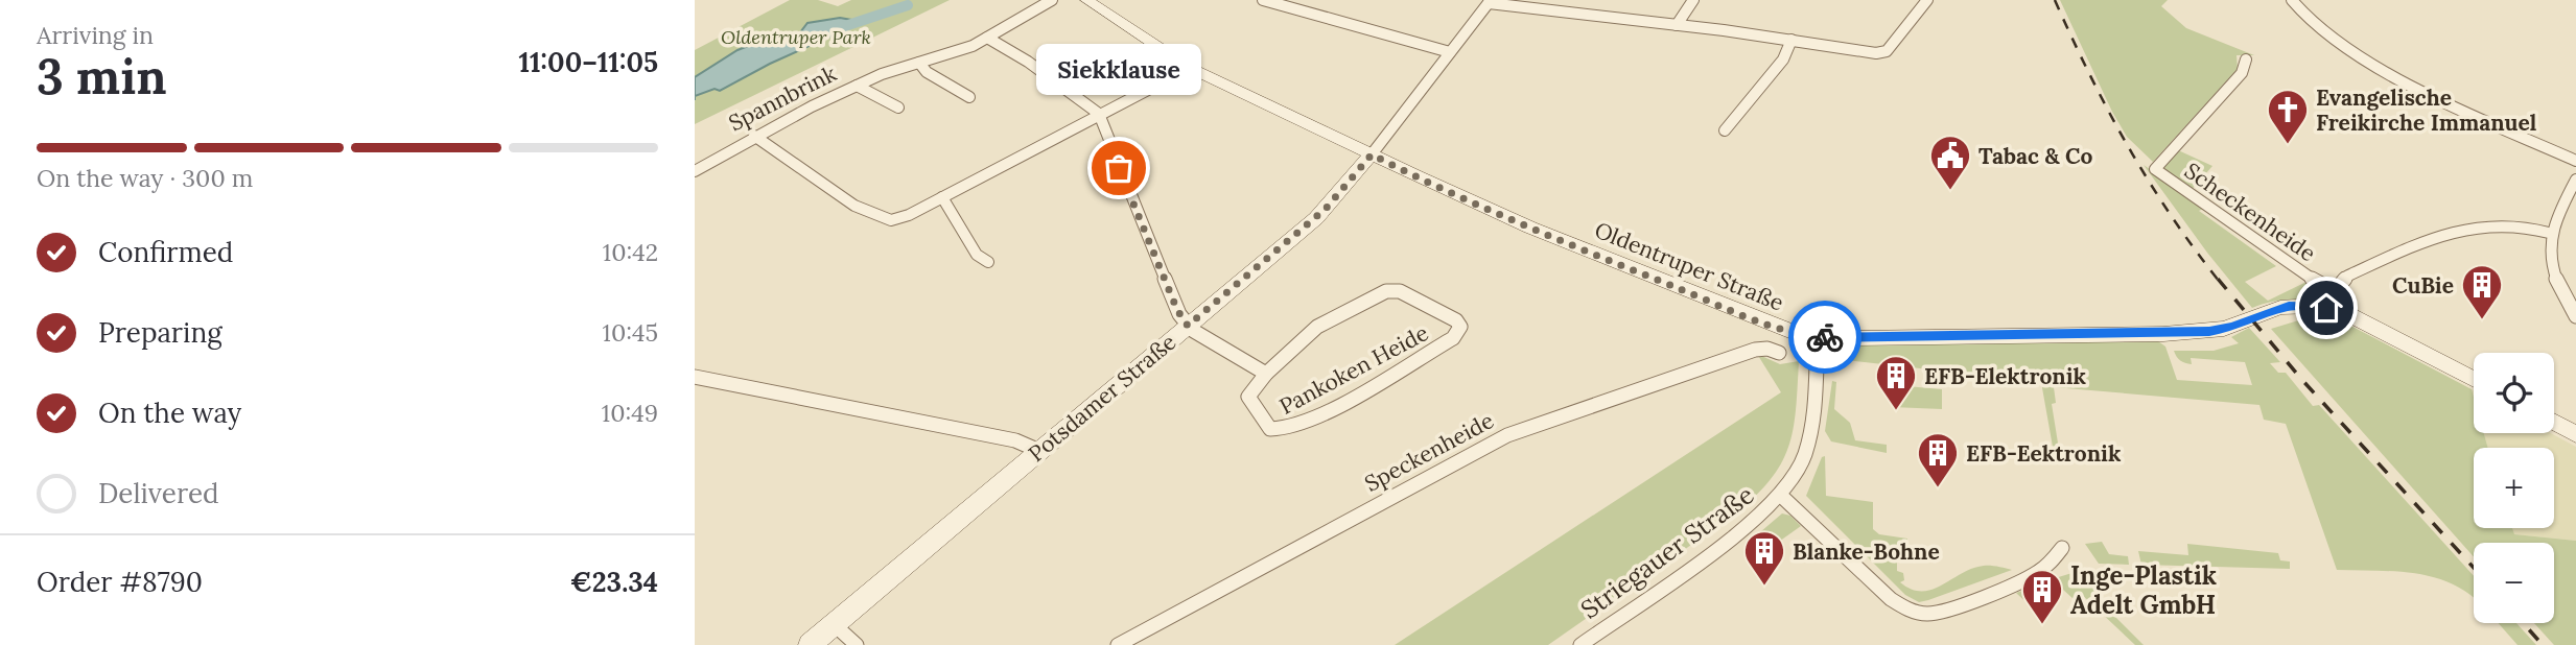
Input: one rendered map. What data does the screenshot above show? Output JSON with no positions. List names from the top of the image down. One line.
{"streets":{"street":["Spannbrink","Scheckenheide","Oldentruper Straße","Pankoken Heide","Potsdamer Straße","Speckenheide","Striegauer Straße"]},"crossings":[["Oldentruper Straße","Potsdamer Straße"],["Oldentruper Straße","Striegauer Straße"],["Pankoken Heide","Potsdamer Straße"]],"parks":["Oldentruper Park"],"places":{"church":["Evangelische Freikirche Immanuel"],"other":["Siekklause"],"public building":["Tabac & Co"],"building":["CuBie","EFB-Elektronik","EFB-Eektronik","Blanke-Bohne","Inge-Plastik Adelt GmbH"]},"page":{"heading":["3 min","Arriving in","11:00–11:05"],"panel":["Order #8790","€23.34"],"bubble":"Siekklause","bar":"On the way · 300 m","list":[["Confirmed","10:42"],["Preparing","10:45"],["On the way","10:49"],"Delivered"],"map_buttons":["+","−"]}}
